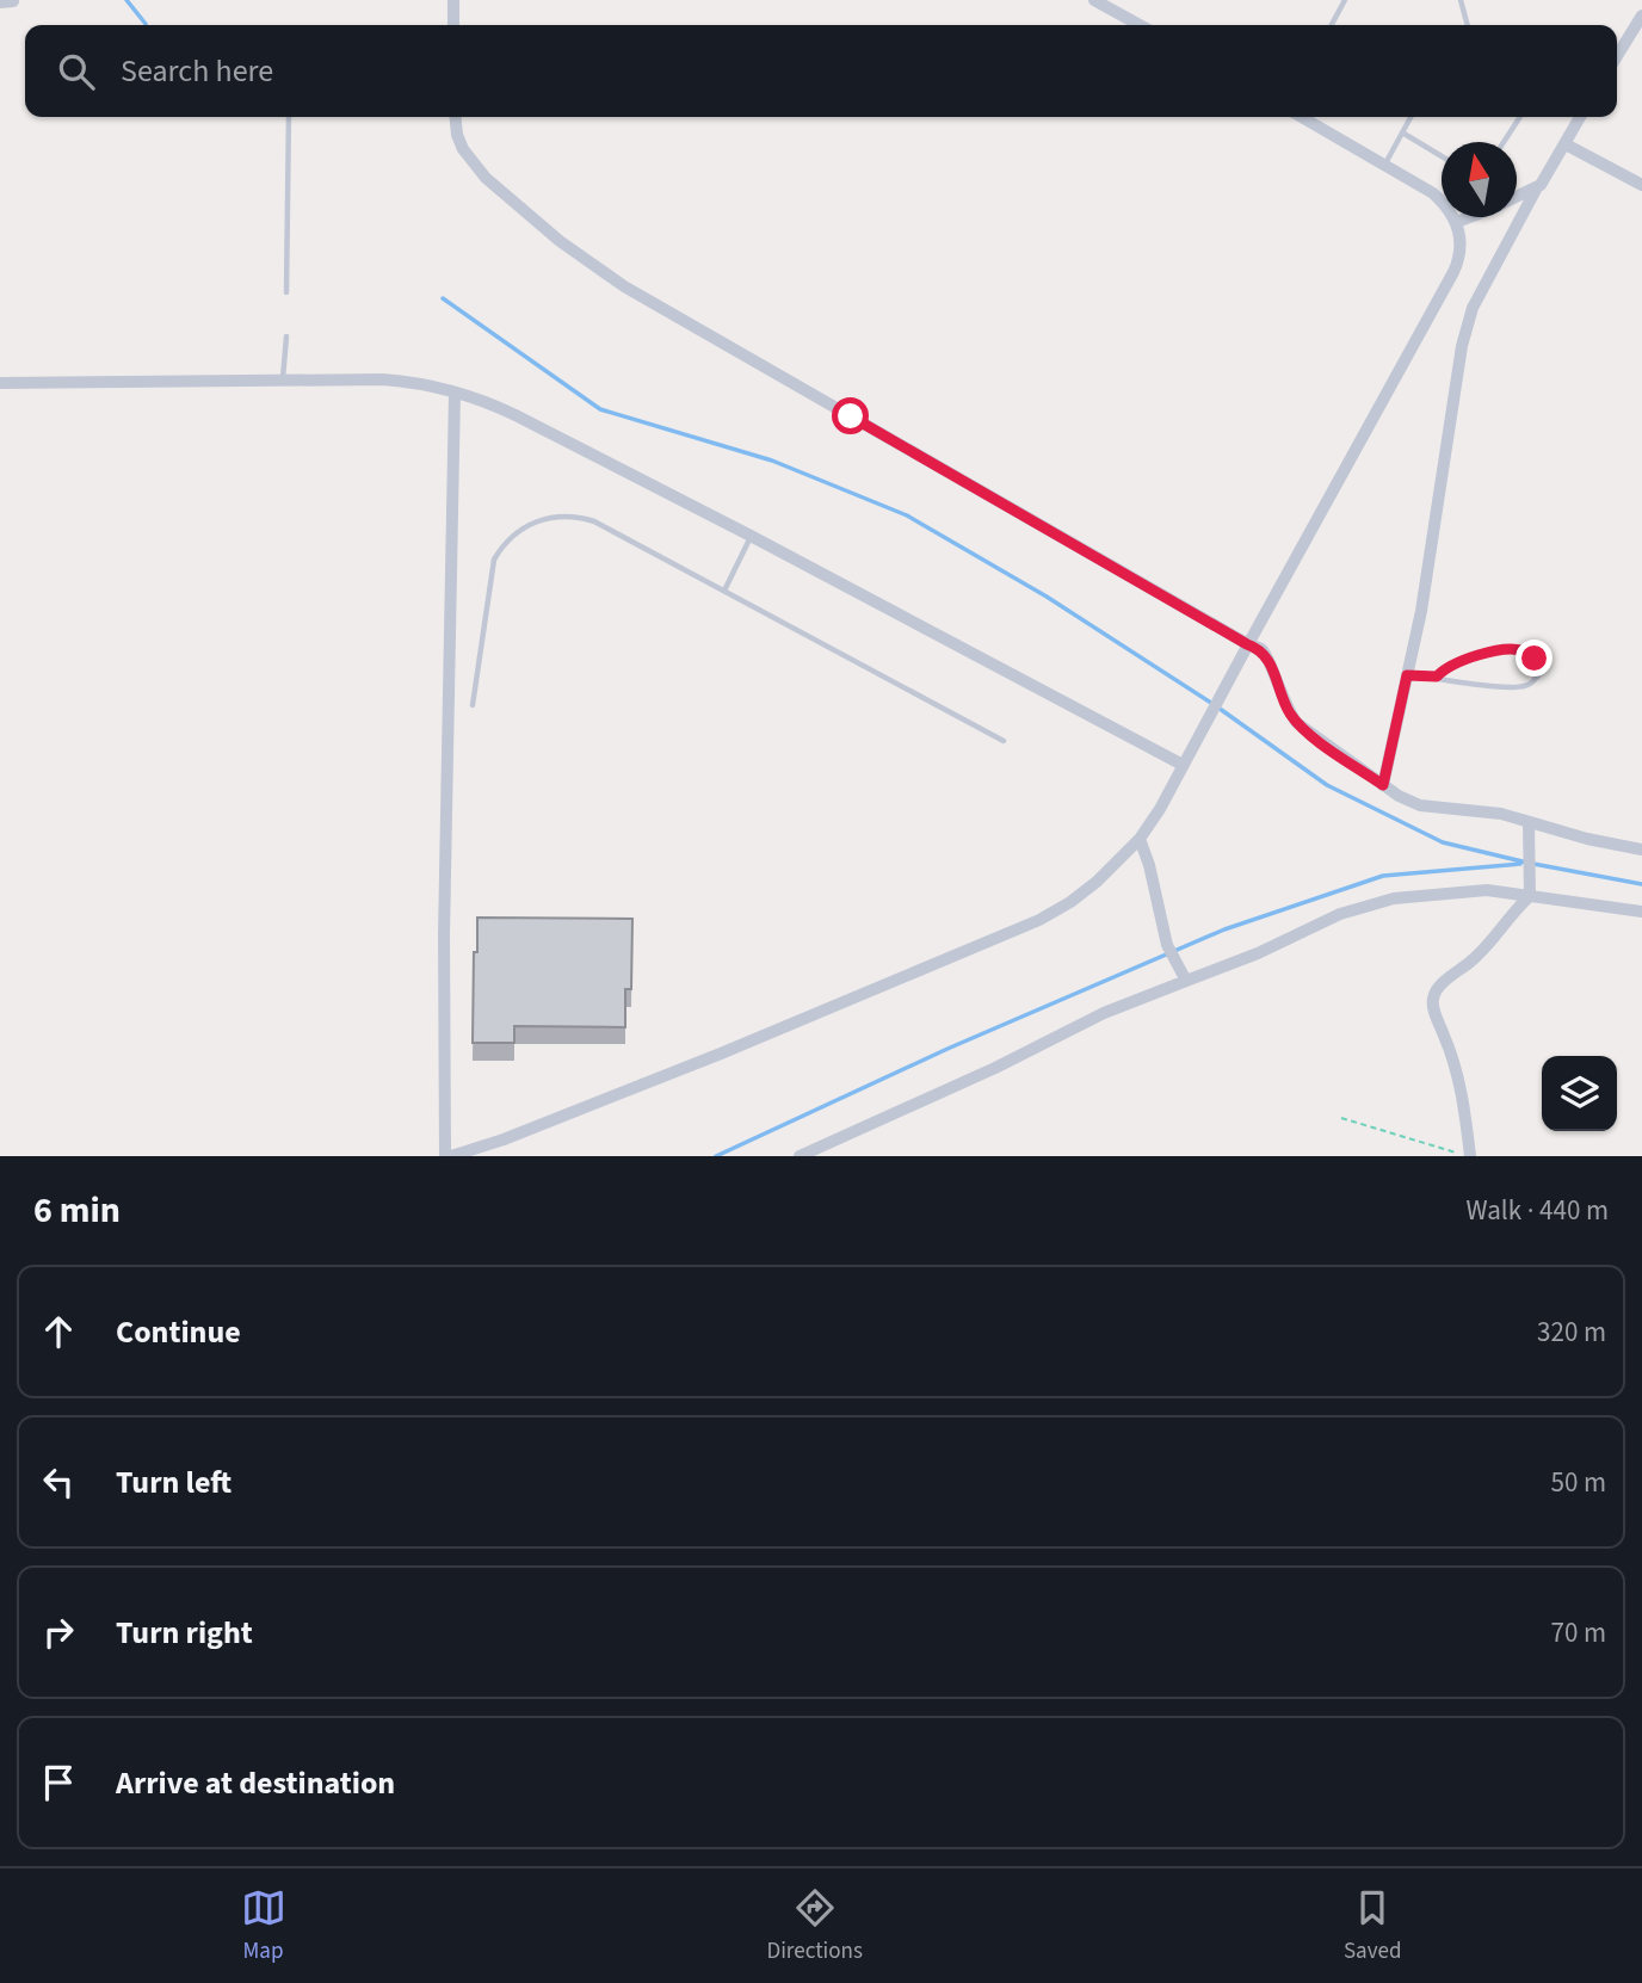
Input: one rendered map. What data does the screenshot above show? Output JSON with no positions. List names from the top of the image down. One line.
{"north":"top","page":{"search":"Search here","heading":["6 min","Walk · 440 m"],"list":[["Continue","320 m"],["Turn left","50 m"],["Turn right","70 m"],"Arrive at destination"],"nav":["Map","Directions","Saved"]}}
